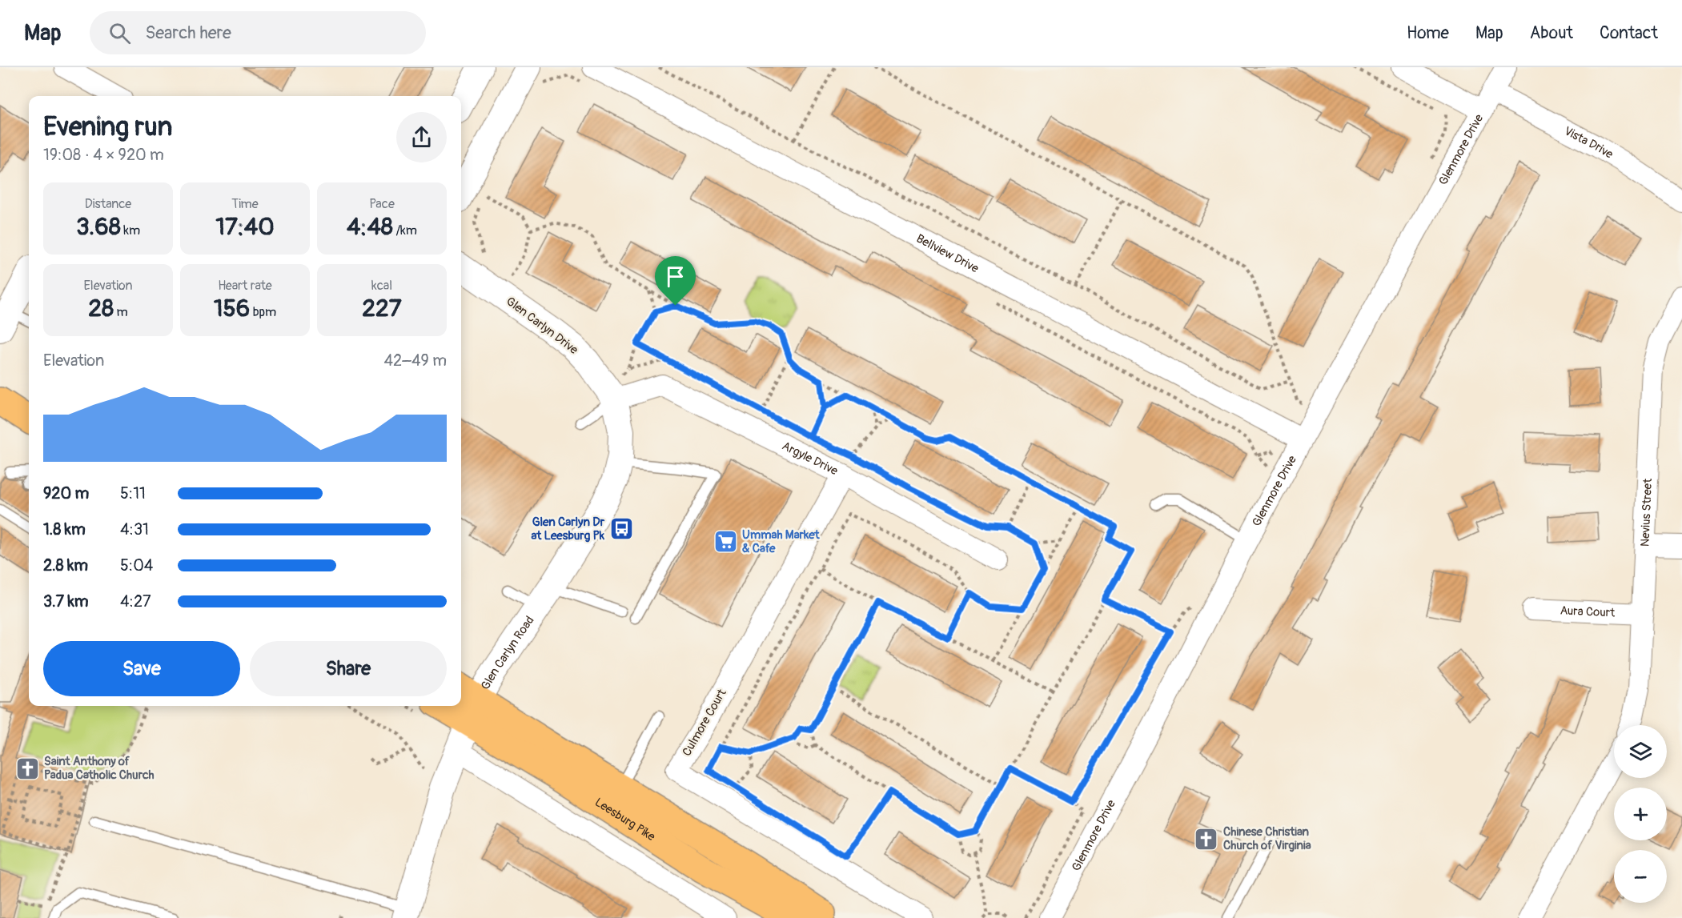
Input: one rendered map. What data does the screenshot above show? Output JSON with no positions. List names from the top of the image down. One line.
{"streets":{"main road":["Leesburg Pike"],"street":["Vista Drive","Glenmore Drive","Bellview Drive","Glen Carlyn Drive","Argyle Drive","Nevius Street","Aura Court","Glen Carlyn Road","Culmore Court"]},"crossings":[["Vista Drive","Glenmore Drive"],["Glenmore Drive","Bellview Drive"],["Glen Carlyn Drive","Argyle Drive"],["Glen Carlyn Drive","Glen Carlyn Road"],["Argyle Drive","Glen Carlyn Road"],["Argyle Drive","Culmore Court"],["Nevius Street","Aura Court"],["Glen Carlyn Road","Leesburg Pike"]],"places":{"bus stop":["Glen Carlyn Dr at Leesburg Pk"],"supermarket":["Ummah Market & Cafe"],"church":["Saint Anthony of Padua Catholic Church","Chinese Christian Church of Virginia"]},"page":{"header":"Map","search":"Search here","nav":["Home","Map","About","Contact"],"heading":["Evening run","19:08 · 4 × 920 m"],"stats":[["Distance","3.68 km"],["Time","17:40"],["Pace","4:48 /km"],["Elevation","28 m"],["Heart rate","156 bpm"],["kcal","227"]],"chart":["Elevation","42–49 m"],"list":[{"name":"920 m","note":"5:11"},{"name":"1.8 km","note":"4:31"},{"name":"2.8 km","note":"5:04"},{"name":"3.7 km","note":"4:27"}],"buttons":["Save","Share"],"map_buttons":["+","−"]}}
